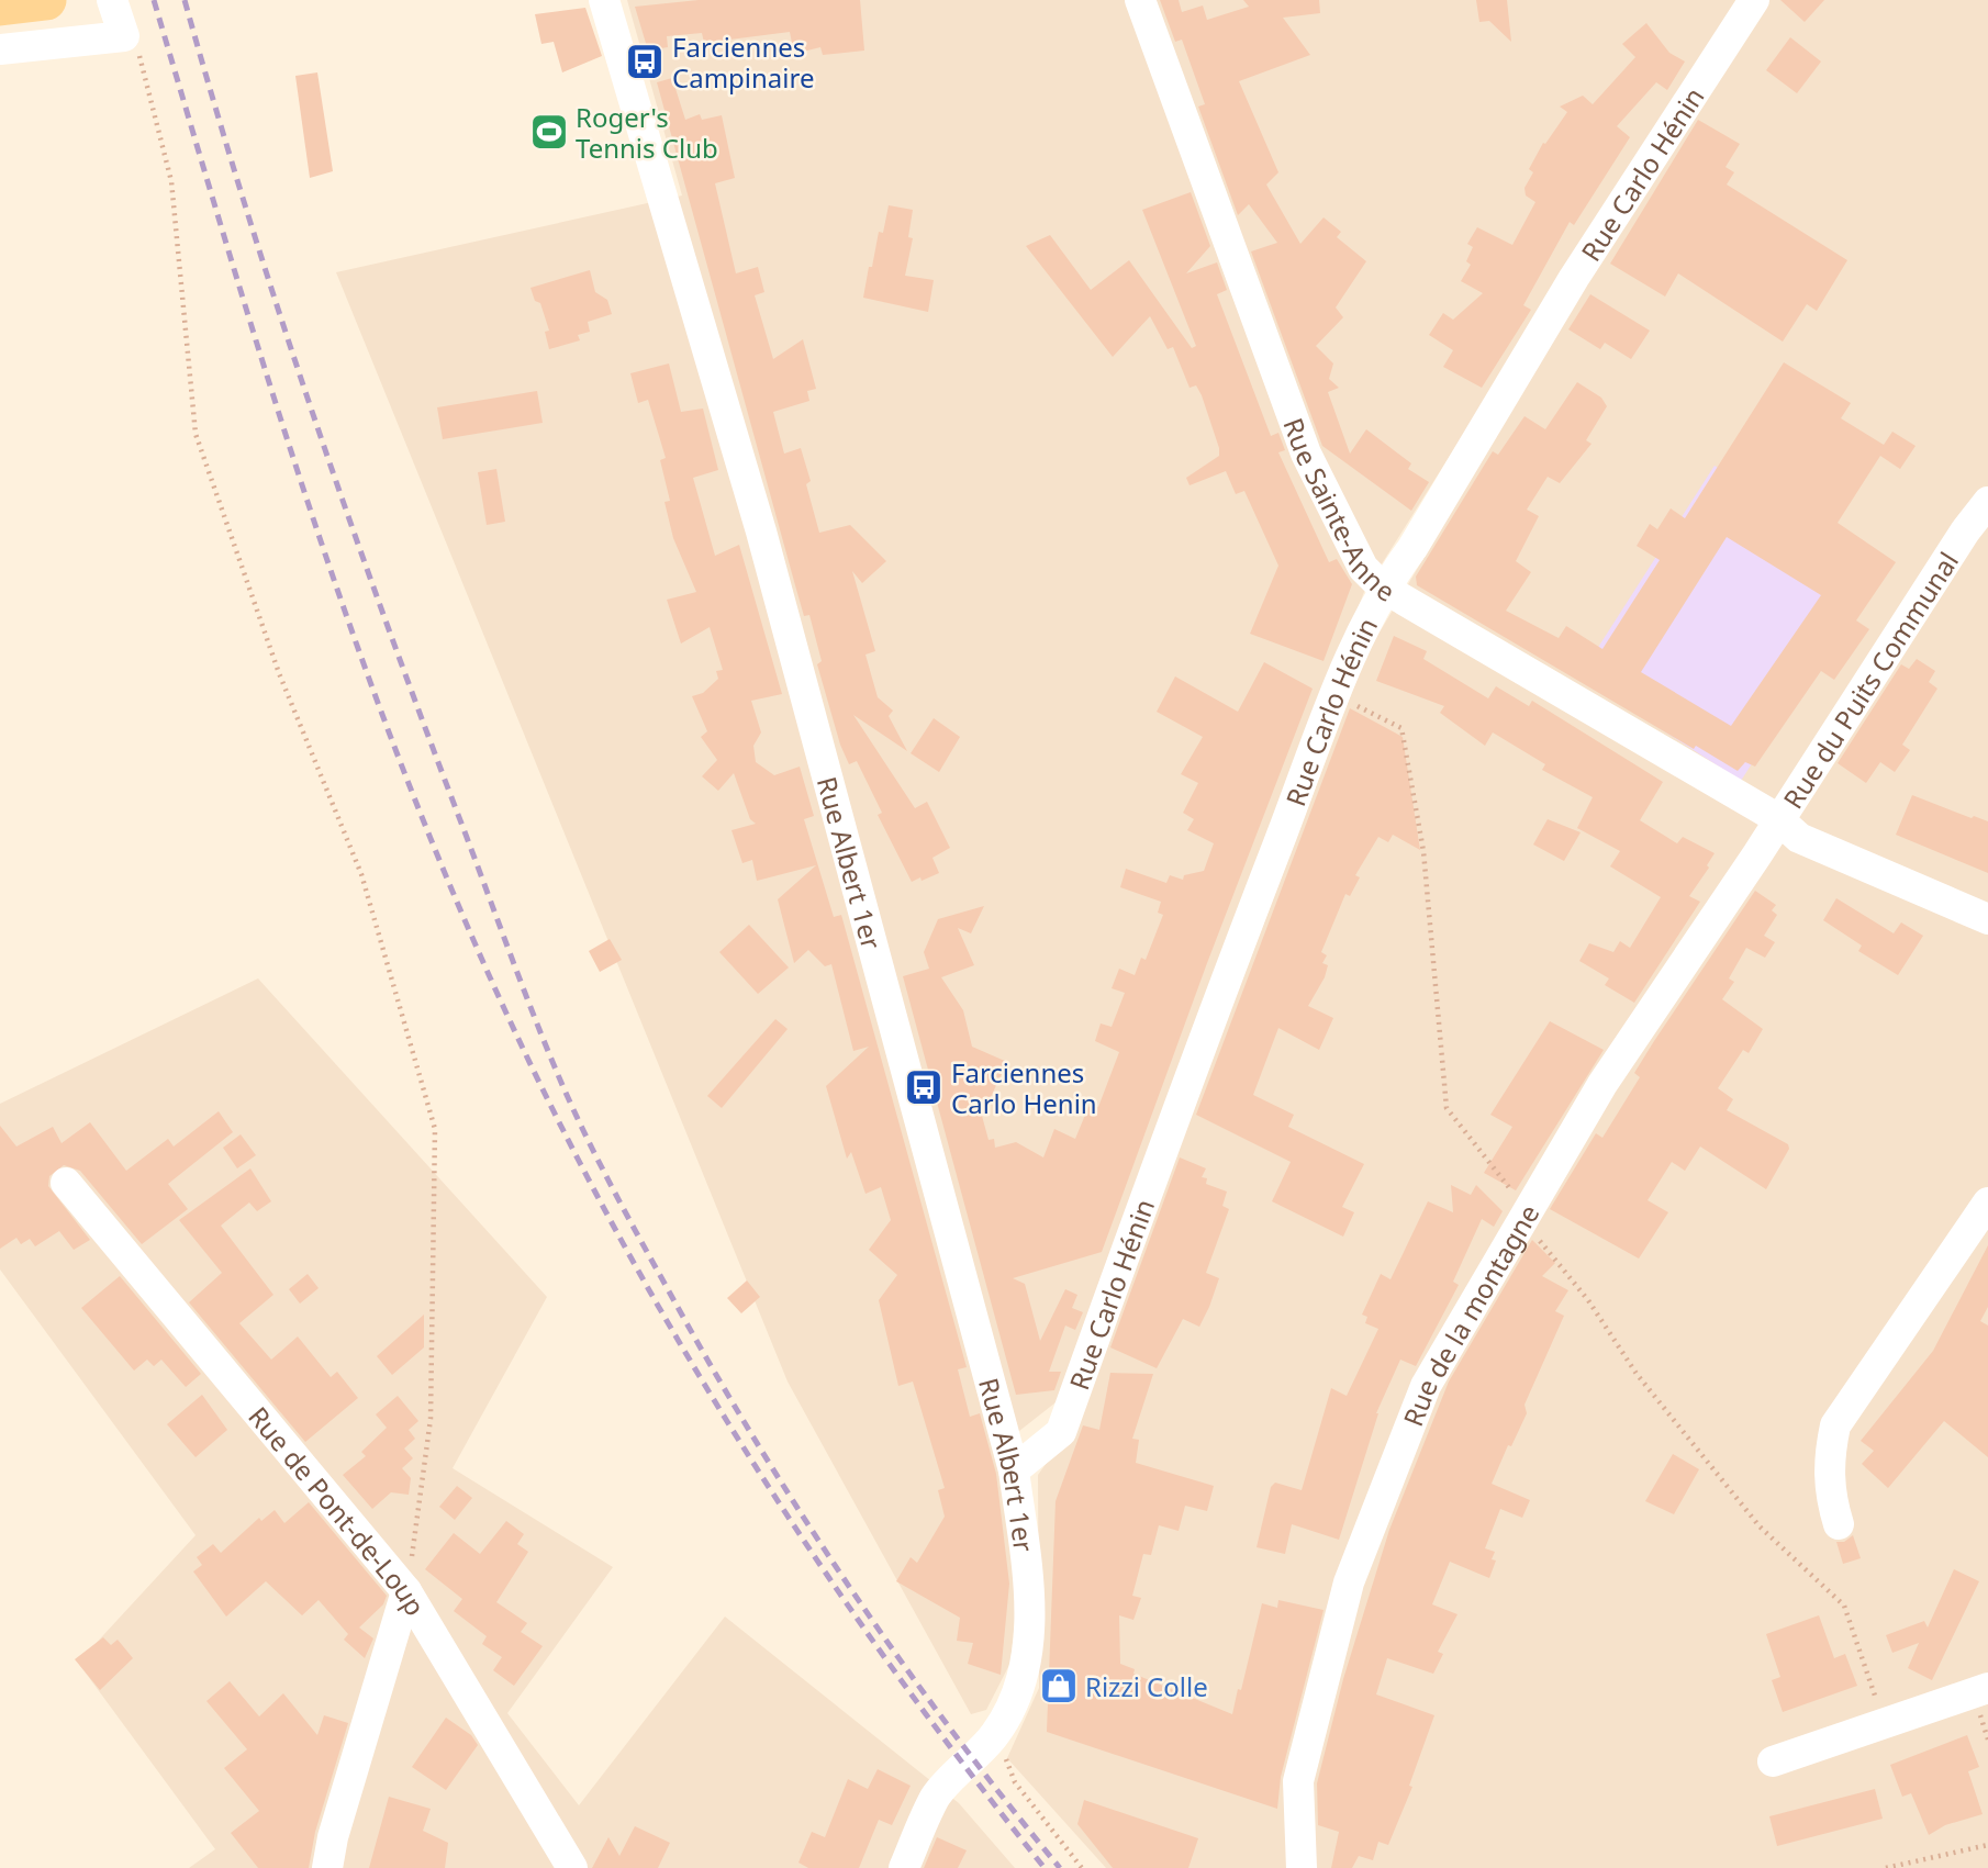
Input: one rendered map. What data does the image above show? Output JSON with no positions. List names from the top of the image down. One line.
{"streets":{"street":["Rue Carlo Hénin","Rue Sainte-Anne","Rue du Puits Communal","Rue Albert 1er","Rue de la montagne","Rue de Pont-de-Loup"]},"crossings":[["Rue Carlo Hénin","Rue Sainte-Anne"],["Rue Carlo Hénin","Rue Albert 1er"],["Rue Sainte-Anne","Rue du Puits Communal"],["Rue Sainte-Anne","Rue de la montagne"],["Rue du Puits Communal","Rue de la montagne"]],"places":{"bus stop":["Farciennes Campinaire","Farciennes Carlo Henin"],"sports":["Roger's Tennis Club"],"shop":["Rizzi Colle"]}}
